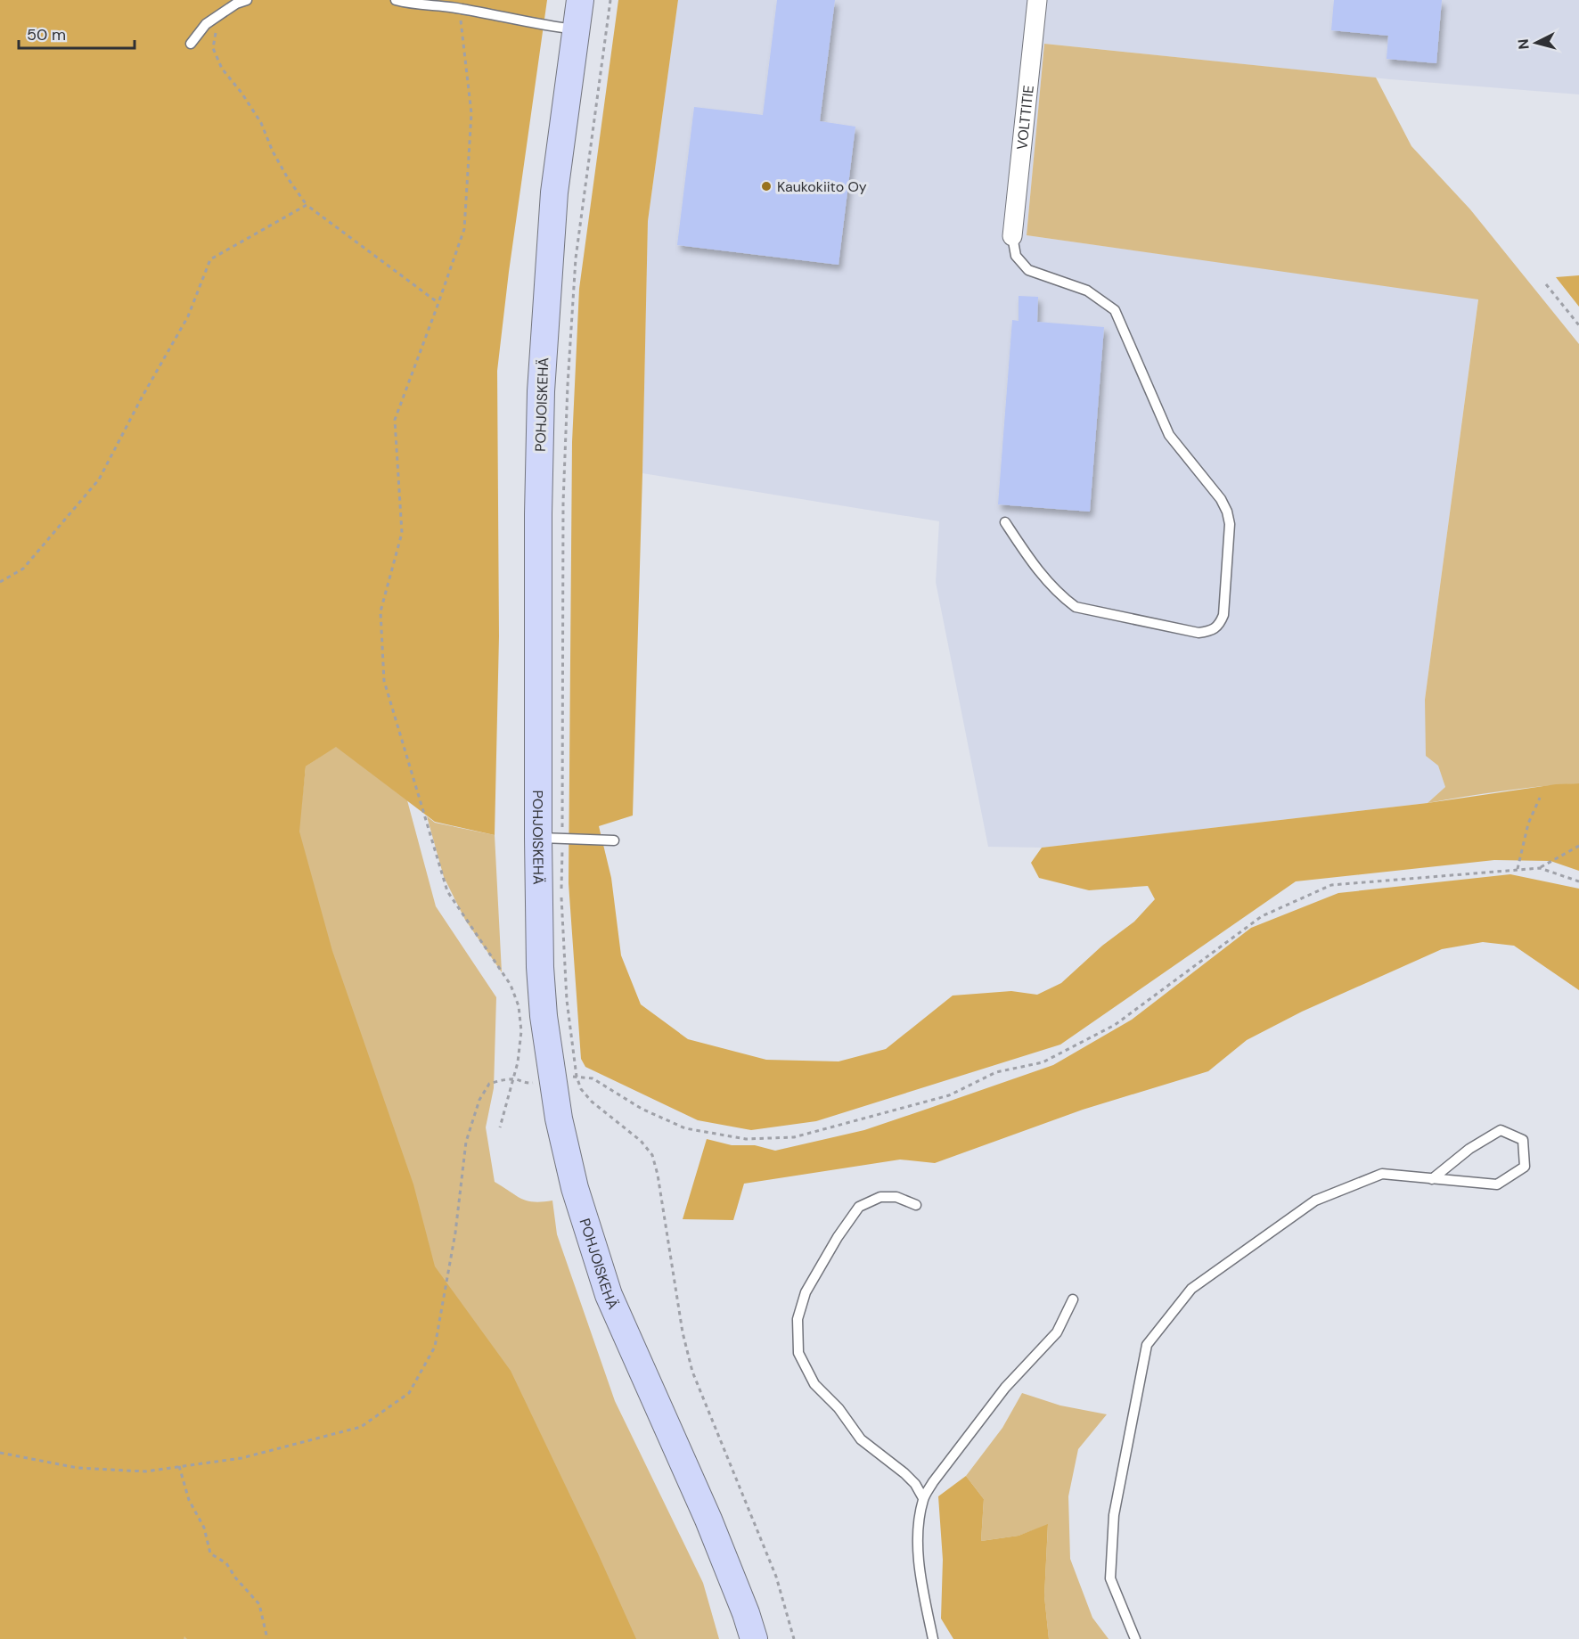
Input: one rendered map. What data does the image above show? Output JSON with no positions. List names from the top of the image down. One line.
{"streets":{"main road":["POHJOISKEHÄ"],"street":["VOLTTITIE"]},"places":["Kaukokiito Oy"],"scale_bar":"50 m","north":"left"}
